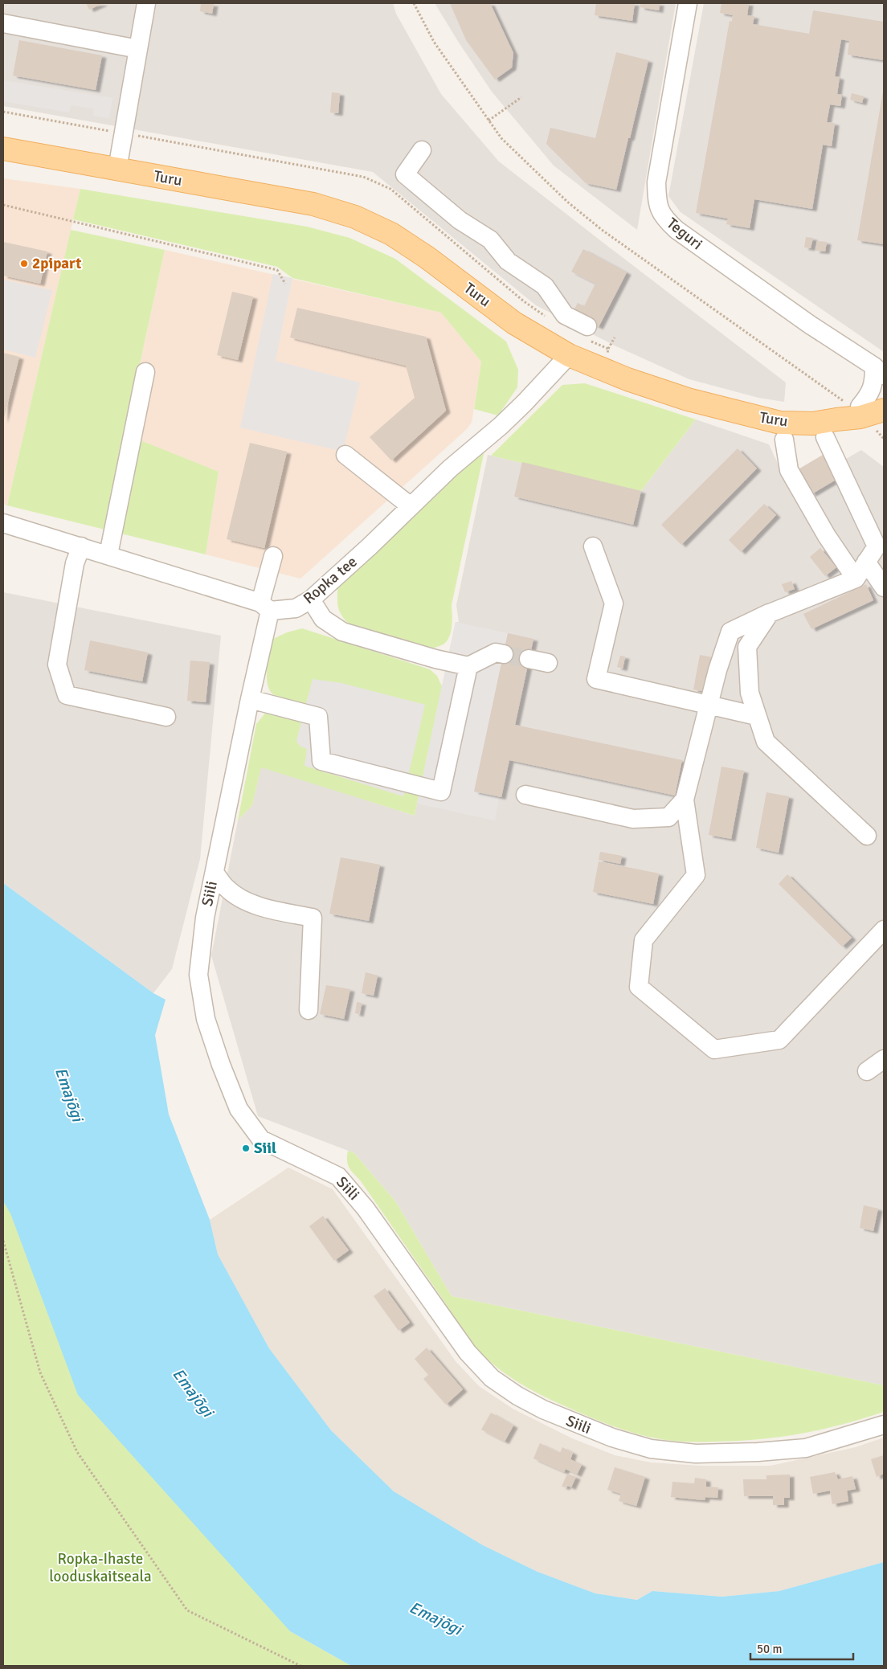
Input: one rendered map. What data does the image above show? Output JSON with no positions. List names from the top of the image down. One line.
{"streets":{"main road":["Turu"],"street":["Teguri","Ropka tee","Siili"]},"crossings":[["Turu","Ropka tee"],["Ropka tee","Siili"]],"water":["Emajõgi"],"parks":["Ropka-Ihaste looduskaitseala"],"places":["2pipart","Siil"],"scale_bar":"50 m"}
